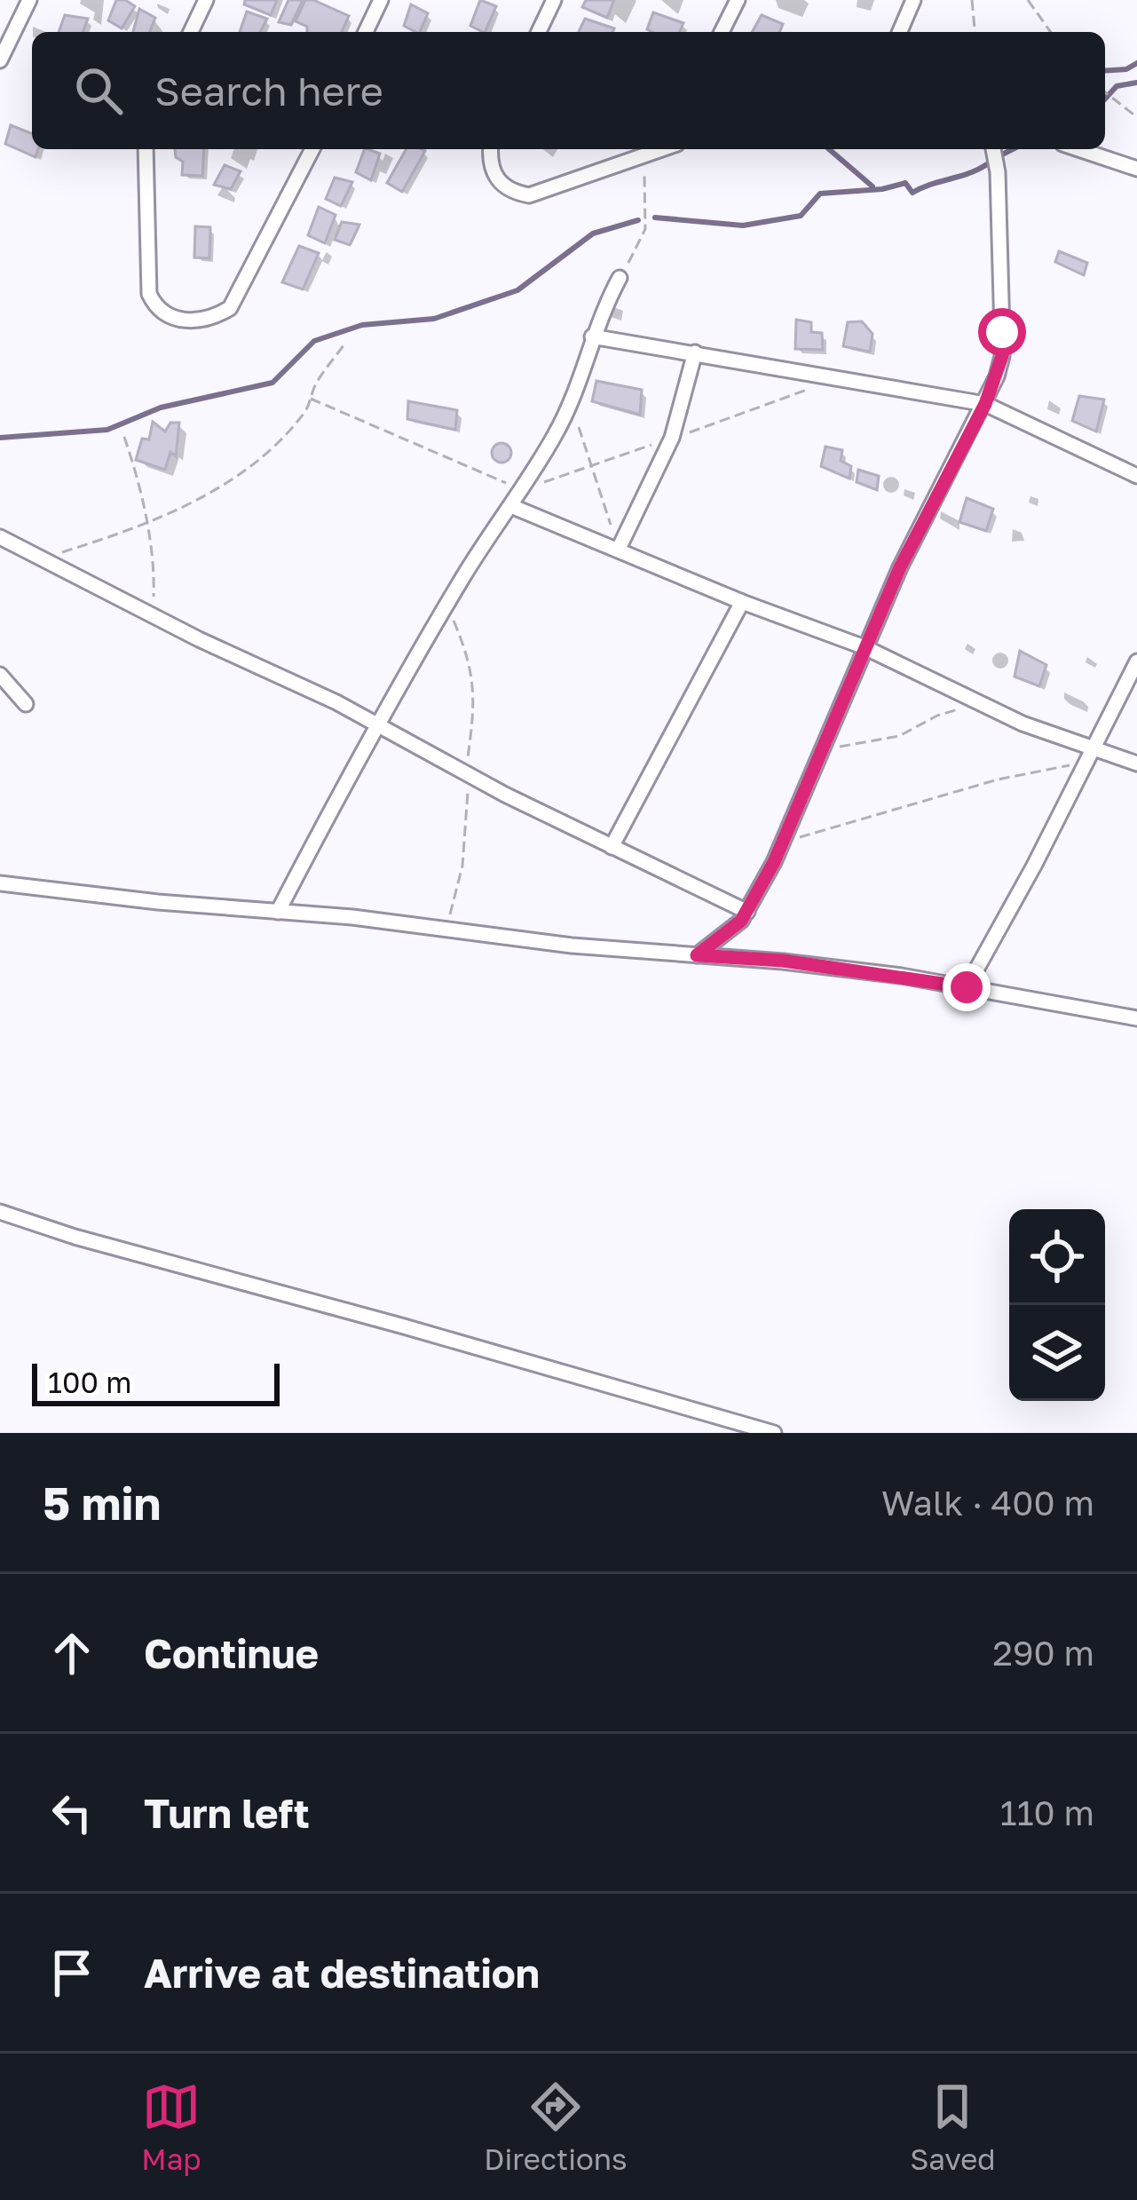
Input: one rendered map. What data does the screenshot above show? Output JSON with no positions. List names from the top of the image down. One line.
{"scale_bar":"100 m","page":{"search":"Search here","scale":"100 m","heading":["5 min","Walk · 400 m"],"list":[["Continue","290 m"],["Turn left","110 m"],"Arrive at destination"],"nav":["Map","Directions","Saved"]}}
